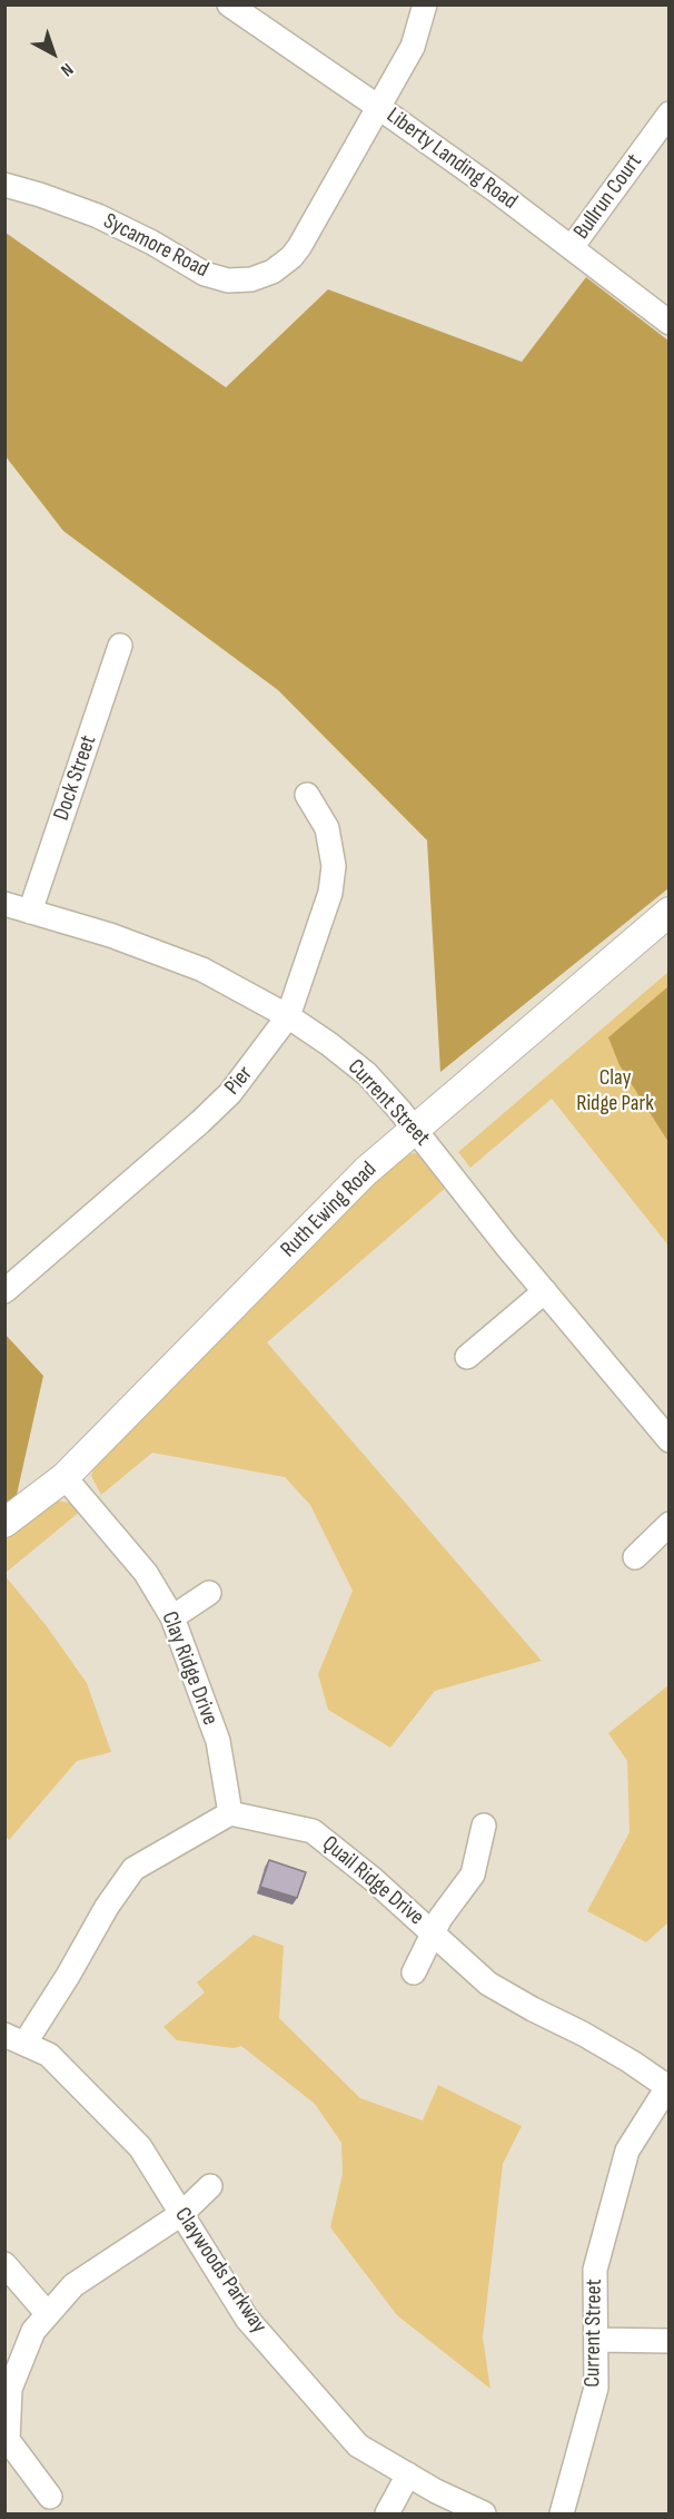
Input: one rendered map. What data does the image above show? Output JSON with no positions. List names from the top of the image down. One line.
{"streets":{"street":["Liberty Landing Road","Bullrun Court","Sycamore Road","Dock Street","Pier","Current Street","Ruth Ewing Road","Clay Ridge Drive","Quail Ridge Drive","Claywoods Parkway"]},"crossings":[["Liberty Landing Road","Bullrun Court"],["Liberty Landing Road","Sycamore Road"],["Dock Street","Current Street"],["Pier","Current Street"],["Current Street","Ruth Ewing Road"],["Current Street","Quail Ridge Drive"],["Ruth Ewing Road","Clay Ridge Drive"],["Clay Ridge Drive","Quail Ridge Drive"]],"parks":["Clay Ridge Park"],"north":"bottom right"}
